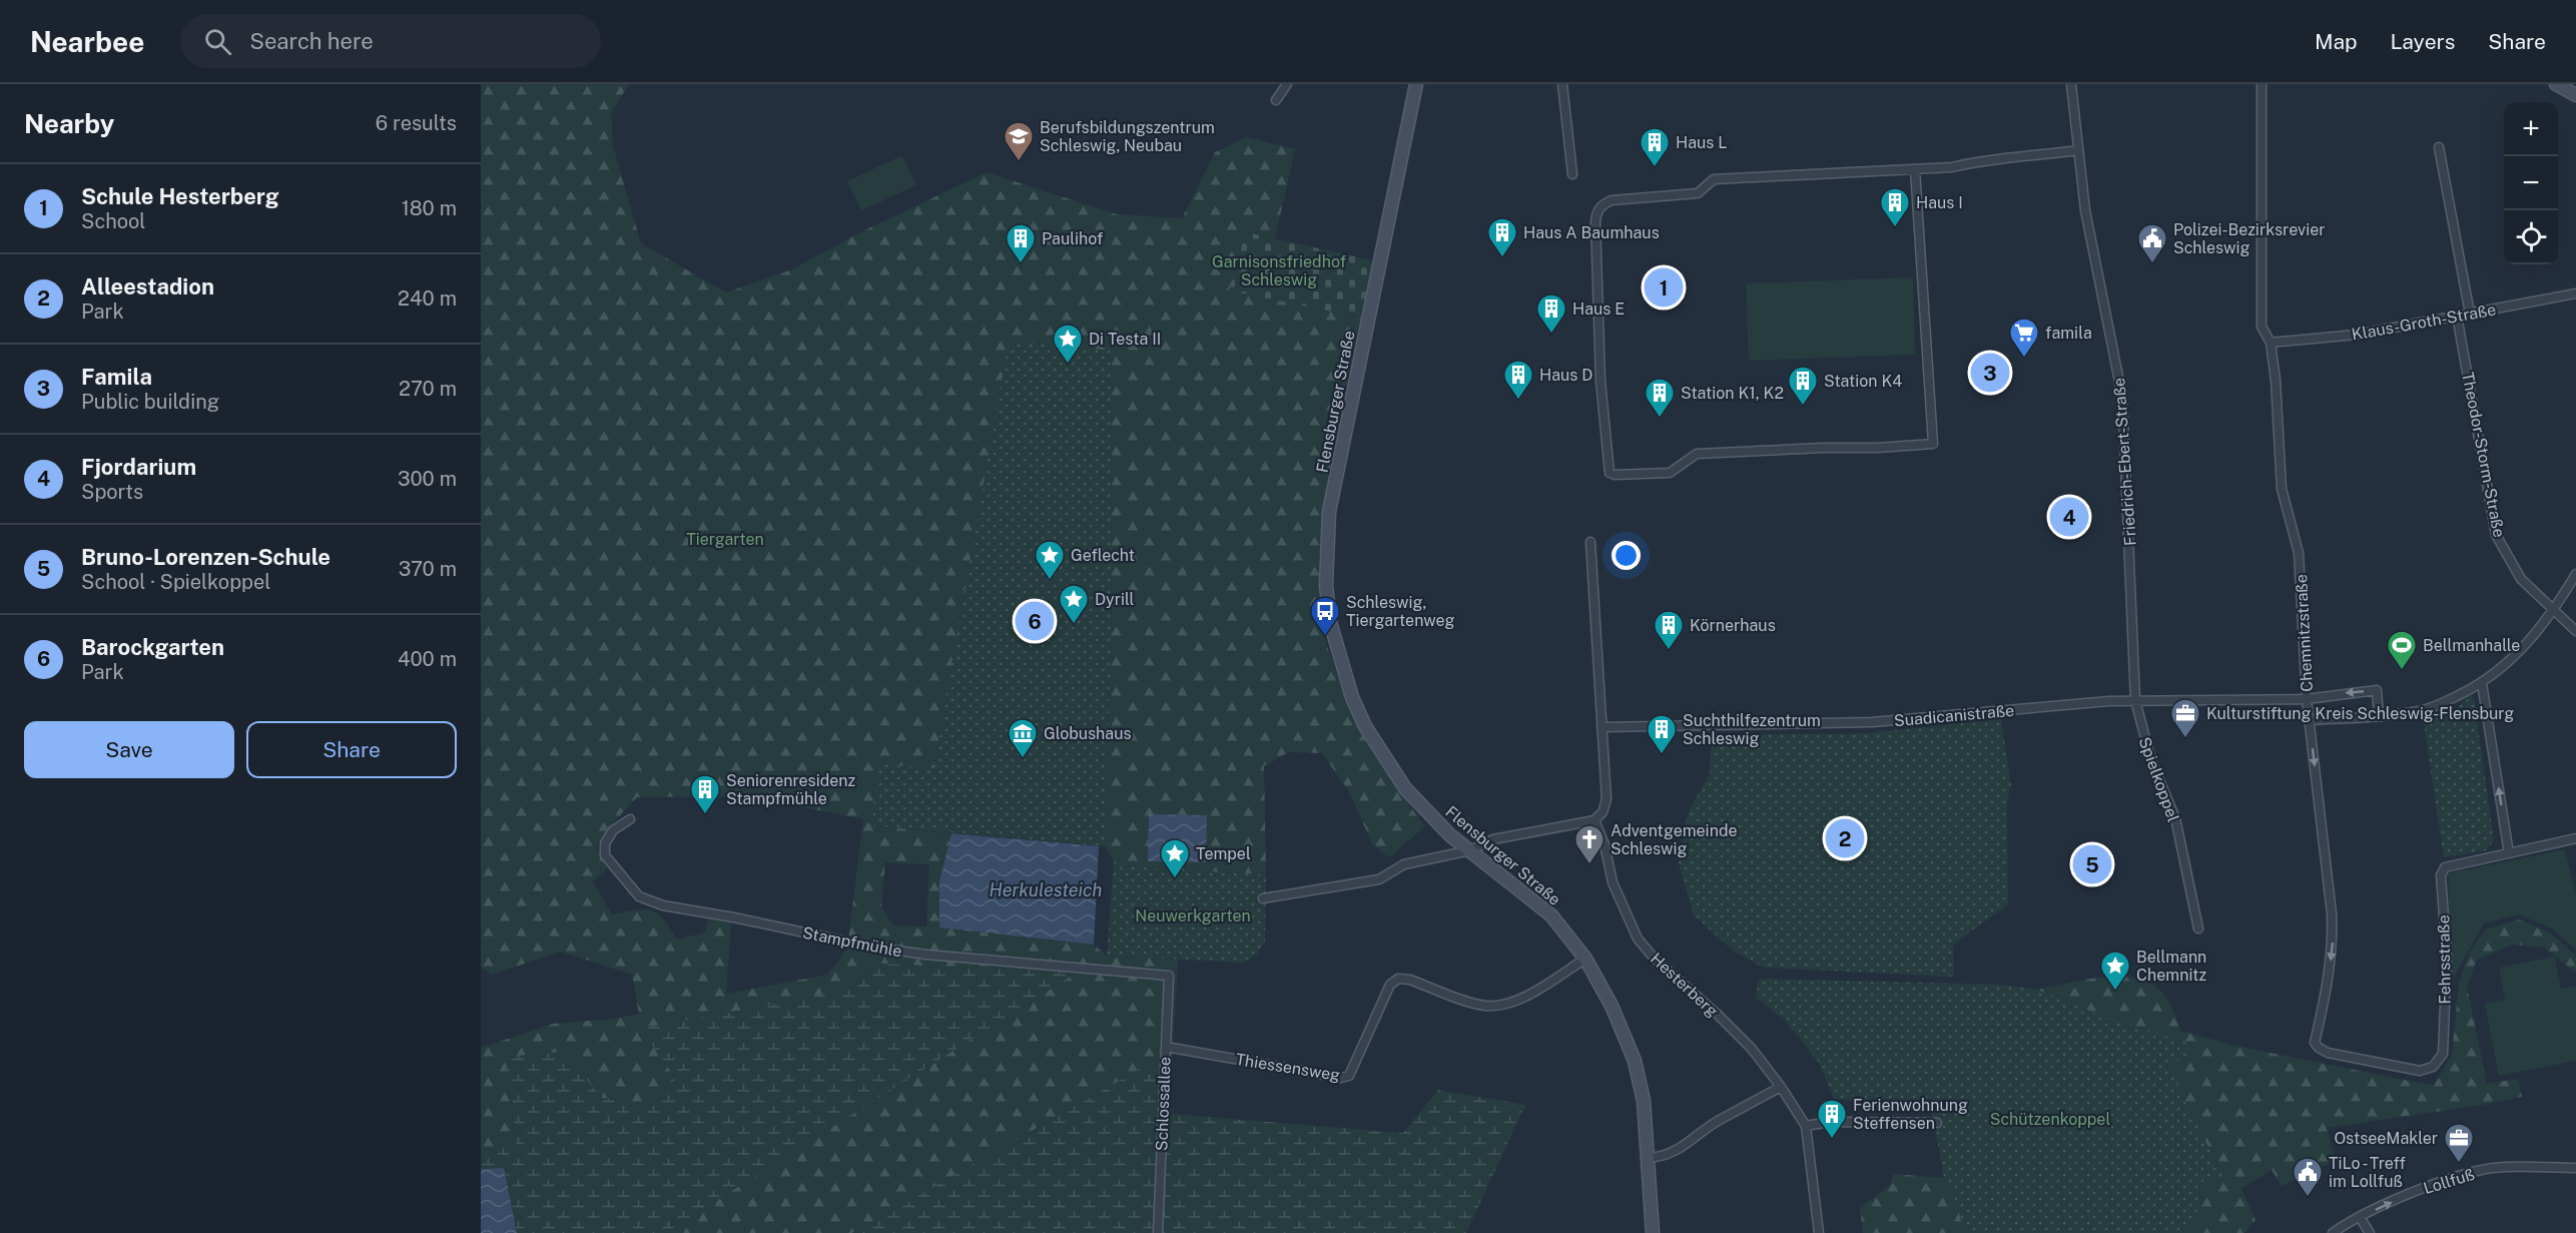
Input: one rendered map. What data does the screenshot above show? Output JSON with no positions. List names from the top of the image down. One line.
{"streets":{"street":["Klaus-Groth-Straße","Flensburger Straße","Theodor-Storm-Straße","Friedrich-Ebert-Straße","Chemnitzstraße","Suadicanistraße","Spielkoppel","Stampfmühle","Fehrsstraße","Hesterberg","Thiessensweg","Schlossallee","Lollfuß"]},"crossings":[["Klaus-Groth-Straße","Theodor-Storm-Straße"],["Klaus-Groth-Straße","Chemnitzstraße"],["Flensburger Straße","Thiessensweg"],["Friedrich-Ebert-Straße","Suadicanistraße"],["Friedrich-Ebert-Straße","Spielkoppel"],["Chemnitzstraße","Suadicanistraße"],["Chemnitzstraße","Fehrsstraße"],["Suadicanistraße","Spielkoppel"],["Stampfmühle","Schlossallee"],["Thiessensweg","Schlossallee"]],"one_way":["Lollfuß"],"water":["Herkulesteich"],"parks":["Garnisonsfriedhof Schleswig","Tiergarten","Neuwerkgarten","Schützenkoppel"],"places":{"school or university":["Berufsbildungszentrum Schleswig, Neubau"],"building":["Haus L","Haus I","Haus A Baumhaus","Paulihof","Haus E","Haus D","Station K4","Station K1, K2","Körnerhaus","Suchthilfezentrum Schleswig","Seniorenresidenz Stampfmühle","Ferienwohnung Steffensen"],"public building":["Polizei-Bezirksrevier Schleswig","TiLo - Treff im Lollfuß"],"supermarket":["famila"],"place":["Di Testa II","Geflecht","Dyrill","Tempel","Bellmann Chemnitz"],"bus stop":["Schleswig, Tiergartenweg"],"sports":["Bellmanhalle"],"office":["Kulturstiftung Kreis Schleswig-Flensburg","OstseeMakler"],"museum":["Globushaus"],"church":["Adventgemeinde Schleswig"]},"page":{"header":"Nearbee","search":"Search here","nav":["Map","Layers","Share"],"heading":["Nearby","6 results"],"map_buttons":["+","−"],"list":[{"mark":"1","name":"Schule Hesterberg","note":"School","value":"180 m"},{"mark":"2","name":"Alleestadion","note":"Park","value":"240 m"},{"mark":"3","name":"Famila","note":"Public building","value":"270 m"},{"mark":"4","name":"Fjordarium","note":"Sports","value":"300 m"},{"mark":"5","name":"Bruno-Lorenzen-Schule","note":"School · Spielkoppel","value":"370 m"},{"mark":"6","name":"Barockgarten","note":"Park","value":"400 m"}],"pins":["1","3","4","6","2","5"],"buttons":["Save","Share"]}}
